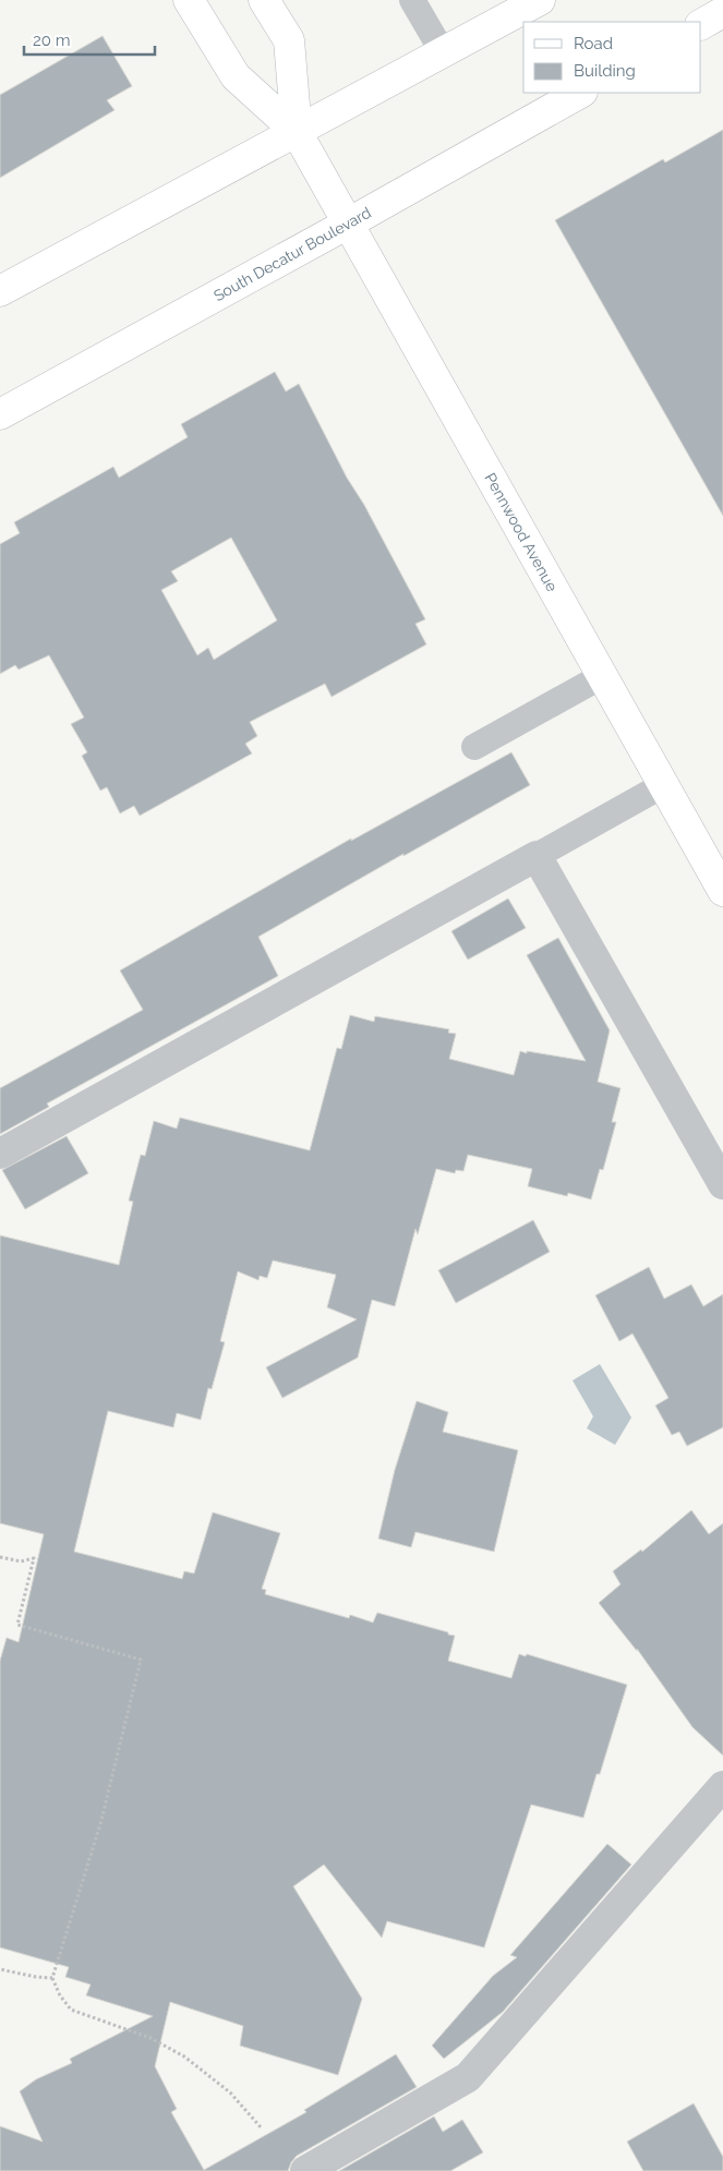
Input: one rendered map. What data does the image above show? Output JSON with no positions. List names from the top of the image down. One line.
{"streets":{"main road":["South Decatur Boulevard","Pennwood Avenue"]},"crossings":[["South Decatur Boulevard","Pennwood Avenue"]],"legend":["Road","Building"],"scale_bar":"20 m"}
